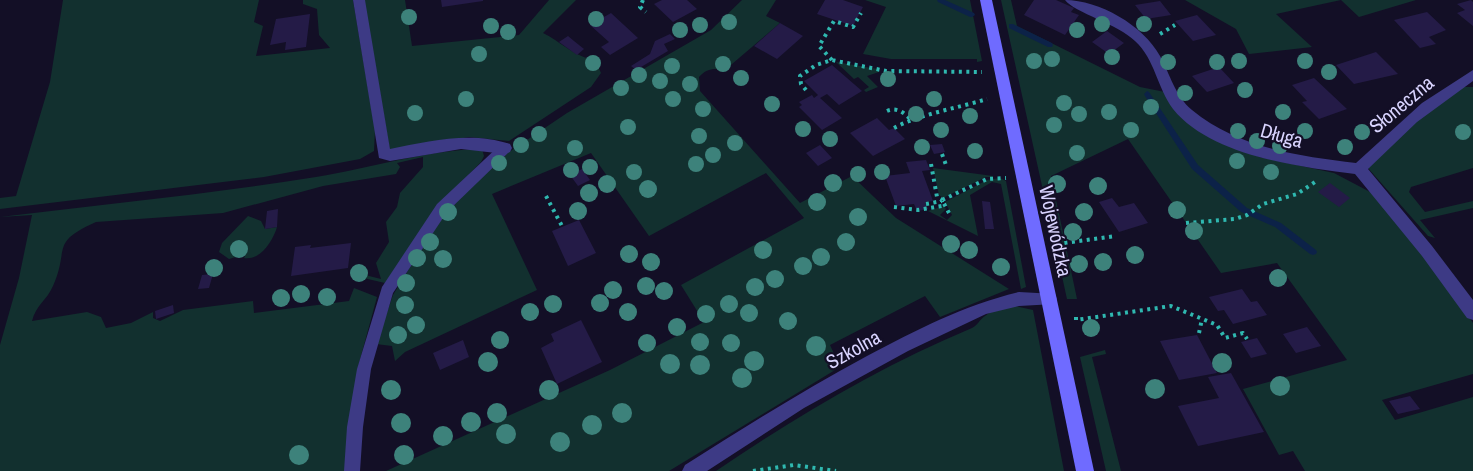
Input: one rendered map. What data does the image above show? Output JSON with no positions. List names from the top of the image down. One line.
{"streets":{"main road":["Wojewódzka"],"street":["Słoneczna","Długa","Szkolna"]},"crossings":[["Słoneczna","Długa"],["Wojewódzka","Szkolna"]]}
